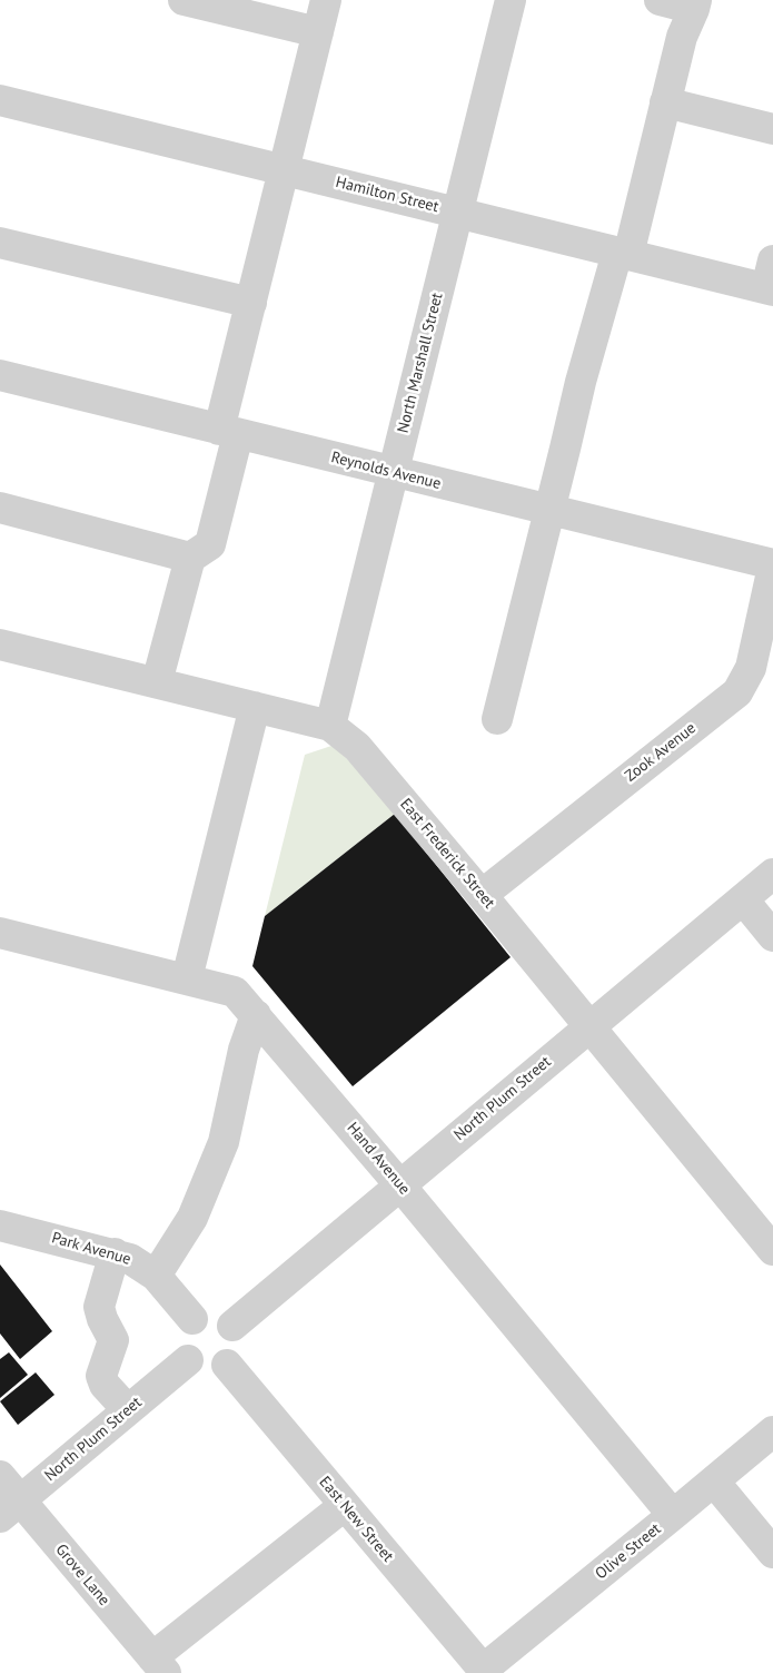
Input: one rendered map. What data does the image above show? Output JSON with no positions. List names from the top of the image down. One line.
{"streets":{"street":["Hamilton Street","North Marshall Street","Reynolds Avenue","Zook Avenue","East Frederick Street","North Plum Street","Hand Avenue","Park Avenue","East New Street","Olive Street","Grove Lane"]},"crossings":[["Hamilton Street","North Marshall Street"],["North Marshall Street","Reynolds Avenue"],["North Marshall Street","East Frederick Street"],["Reynolds Avenue","Zook Avenue"],["Zook Avenue","East Frederick Street"],["East Frederick Street","North Plum Street"],["North Plum Street","Hand Avenue"],["North Plum Street","Park Avenue"],["North Plum Street","East New Street"],["North Plum Street","Grove Lane"],["Hand Avenue","Olive Street"],["Park Avenue","East New Street"],["East New Street","Olive Street"]]}
